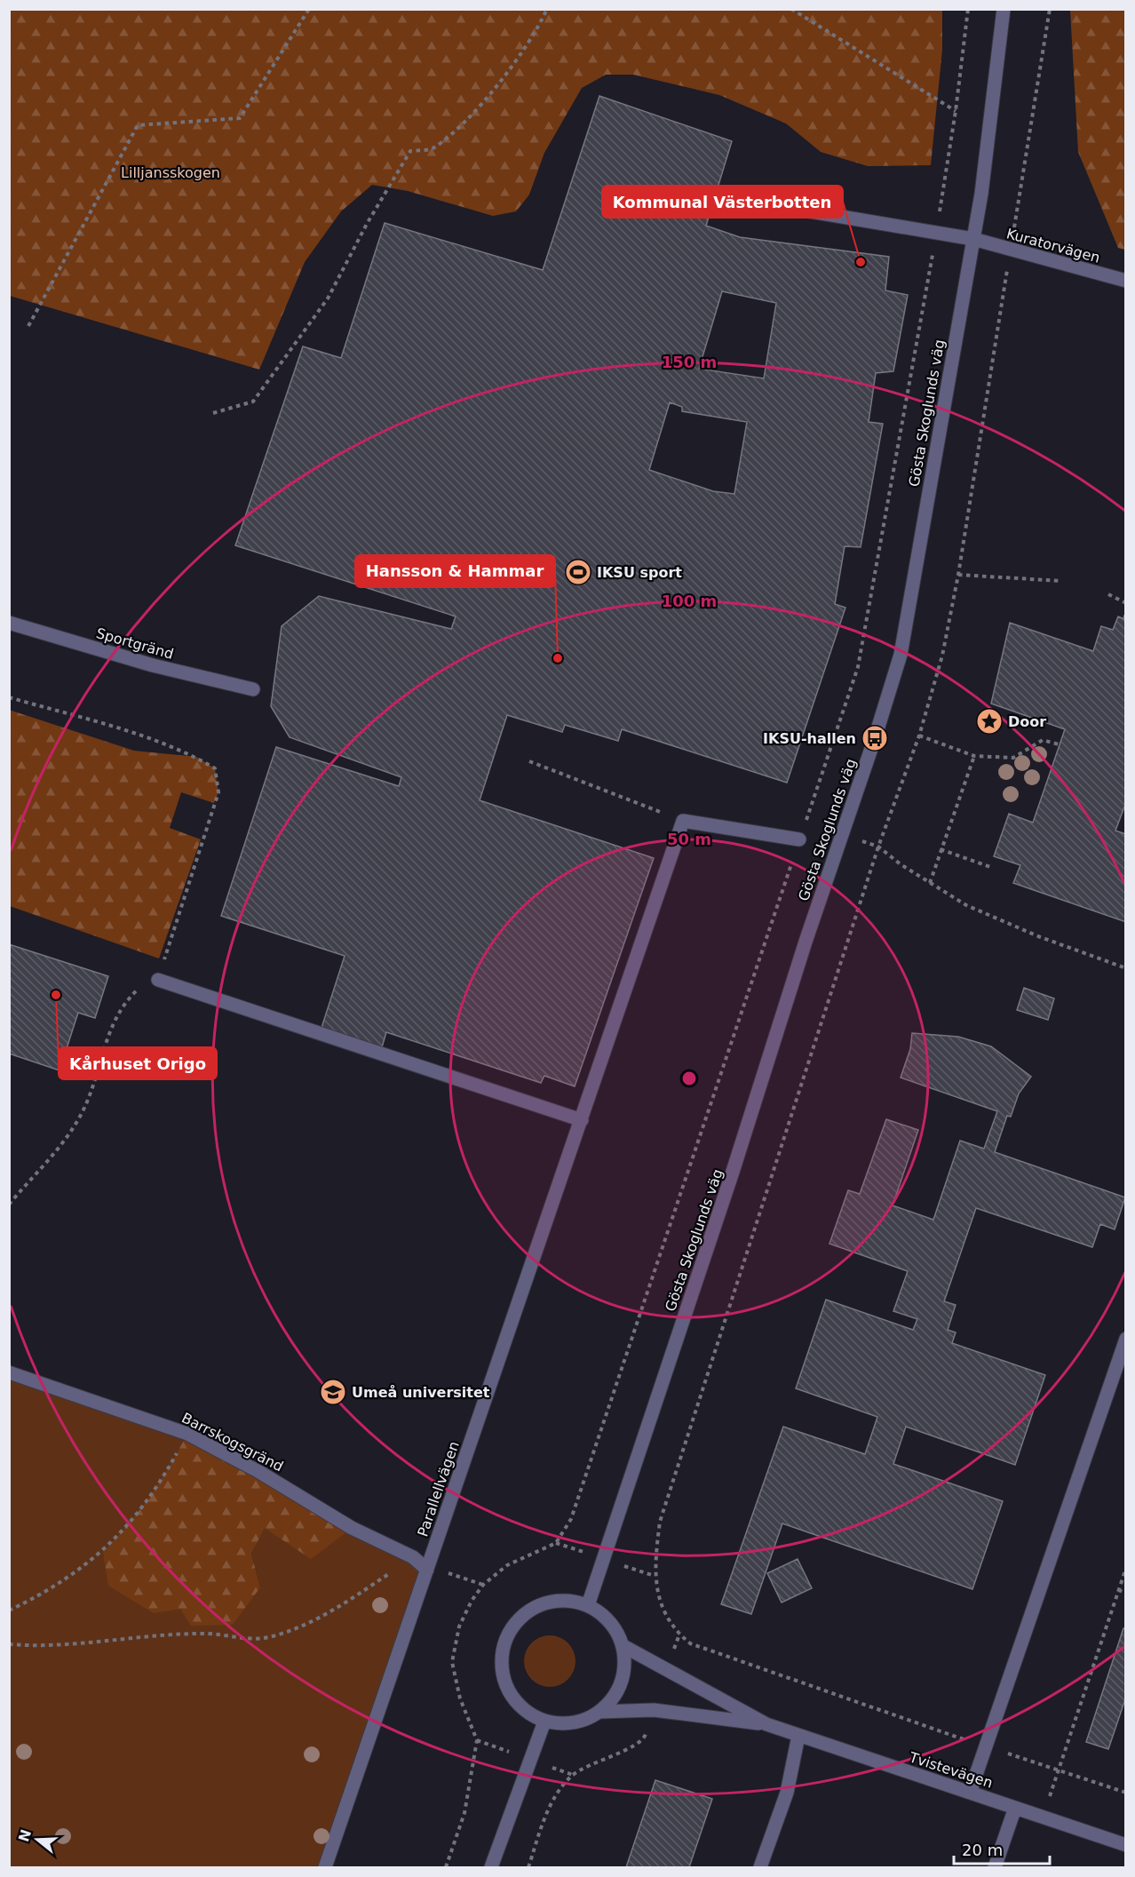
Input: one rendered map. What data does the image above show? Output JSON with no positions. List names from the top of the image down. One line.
{"streets":{"street":["Kuratorvägen","Gösta Skoglunds väg","Sportgränd","Barrskogsgränd","Parallellvägen","Tvistevägen"]},"crossings":[["Kuratorvägen","Gösta Skoglunds väg"],["Gösta Skoglunds väg","Tvistevägen"],["Barrskogsgränd","Parallellvägen"]],"parks":["Lilljansskogen"],"places":{"other":["Kommunal Västerbotten","Hansson & Hammar","Kårhuset Origo"],"sports":["IKSU sport"],"place":["Door"],"bus stop":["IKSU-hallen"],"school or university":["Umeå universitet"]},"scale_bar":"20 m","north":"left","rings":["150 m","100 m","50 m"]}
